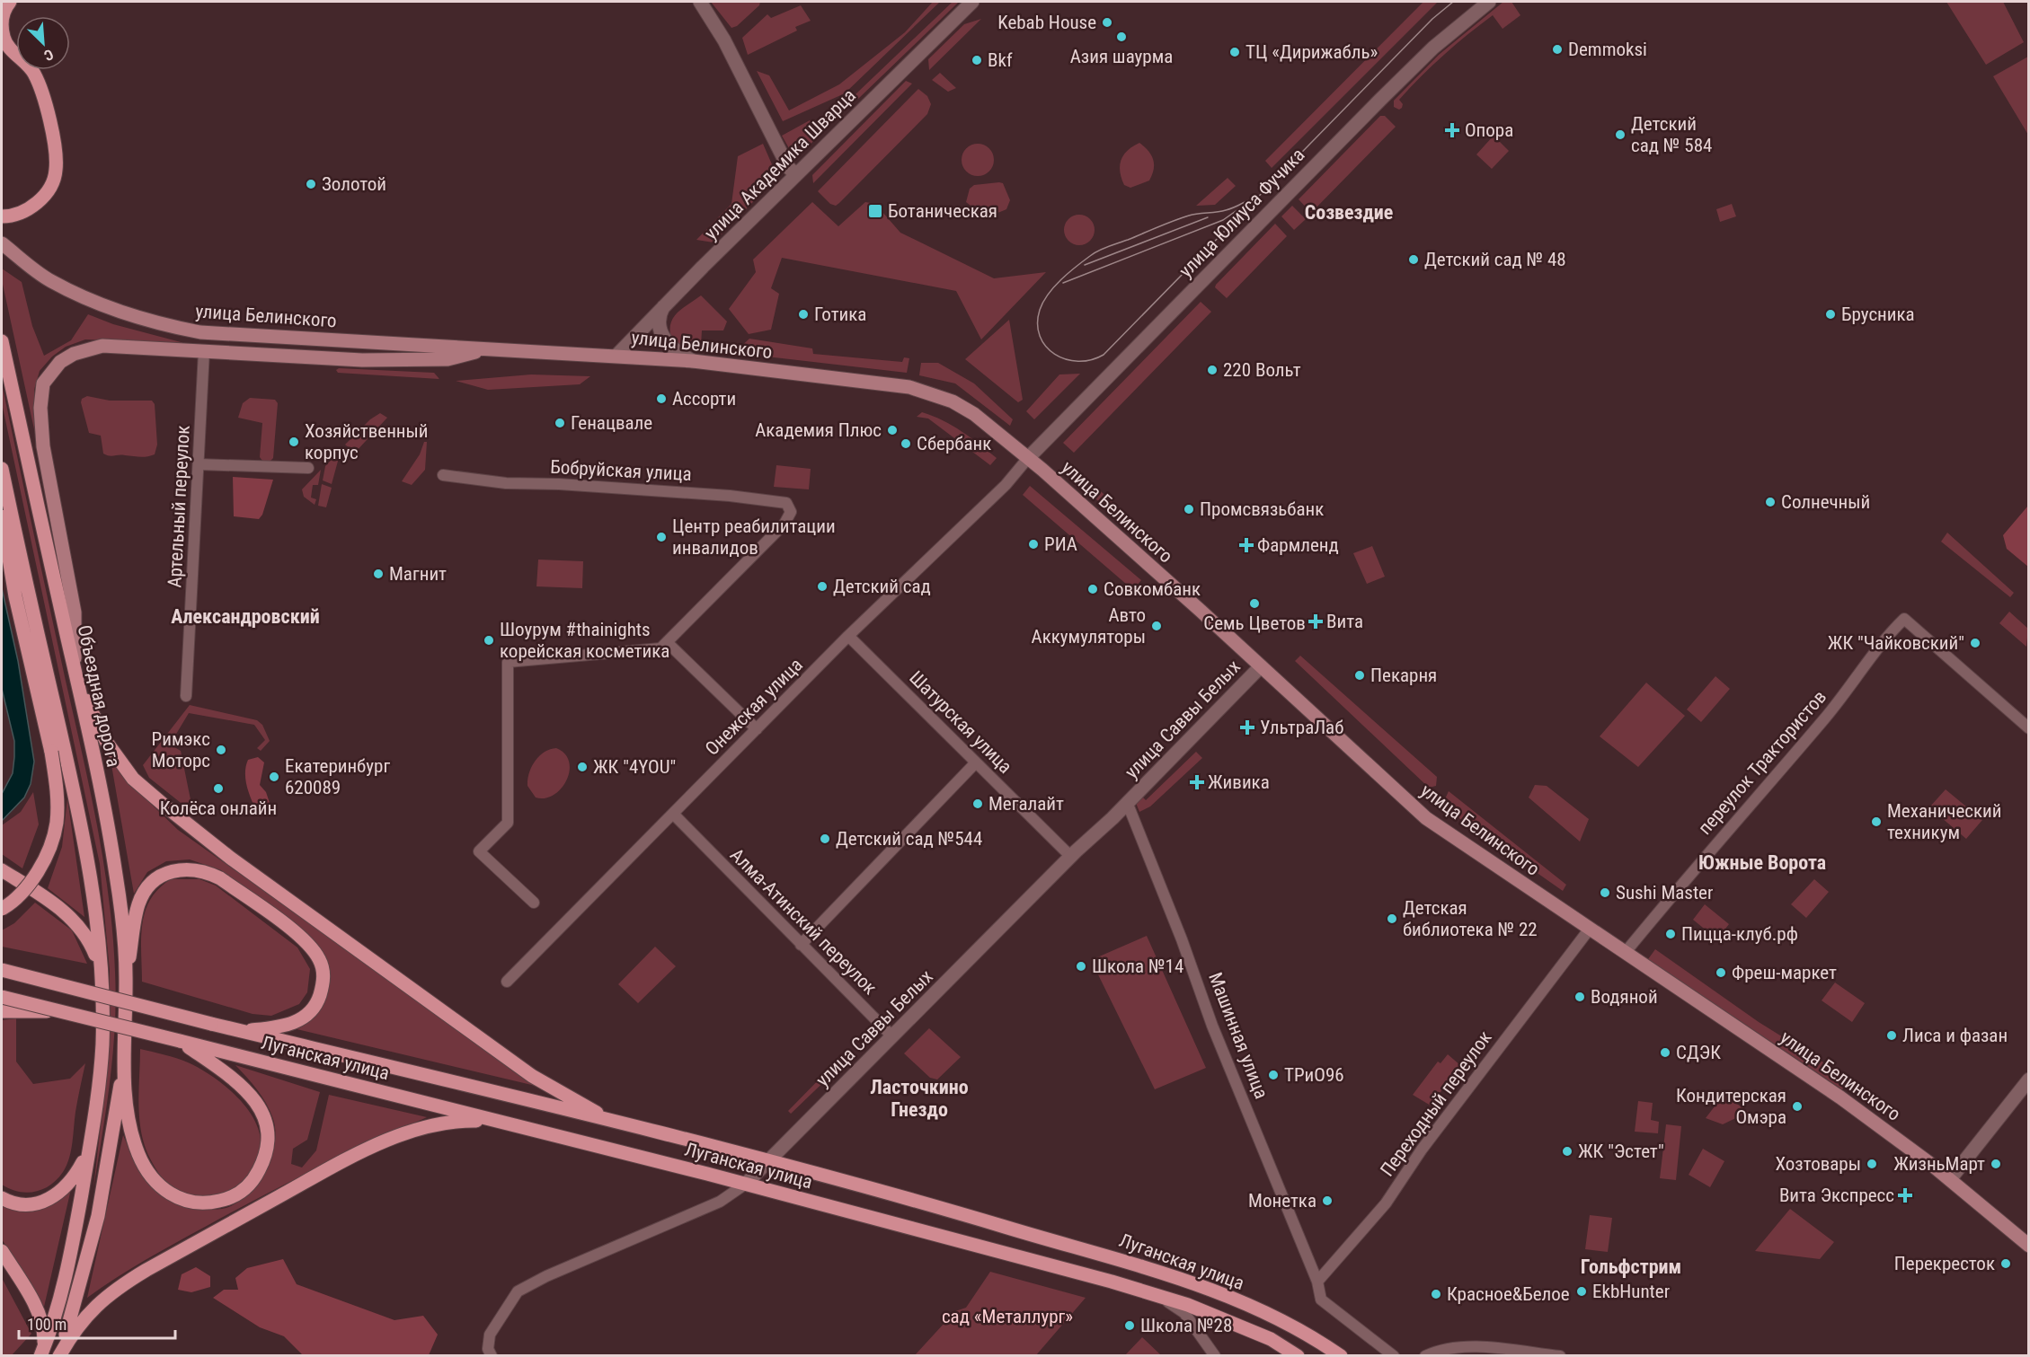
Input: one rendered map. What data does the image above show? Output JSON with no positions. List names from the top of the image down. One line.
{"streets":{"main road":["улица Белинского","Объездная дорога","Луганская улица"],"street":["улица Академика Шварца","улица Юлиуса Фучика","Бобруйская улица","Артельный переулок","Онежская улица","улица Саввы Белых","Шатурская улица","переулок Трактористов","Алма-Атинский переулок","Машинная улица","Переходный переулок"]},"crossings":[["улица Академика Шварца","улица Белинского"],["улица Юлиуса Фучика","улица Белинского"],["улица Юлиуса Фучика","Онежская улица"],["улица Белинского","Онежская улица"],["улица Белинского","улица Саввы Белых"],["улица Белинского","переулок Трактористов"],["улица Белинского","Переходный переулок"],["Онежская улица","Шатурская улица"],["Онежская улица","Алма-Атинский переулок"],["улица Саввы Белых","Шатурская улица"],["улица Саввы Белых","Алма-Атинский переулок"],["улица Саввы Белых","Машинная улица"],["улица Саввы Белых","Луганская улица"],["Машинная улица","Переходный переулок"]],"districts":["Созвездие","Александровский","Южные Ворота","Ласточкино Гнездо","Гольфстрим"],"parks":["сад «Металлург»"],"places":{"other":["Kebab House","Азия шаурма","Demmoksi","ТЦ «Дирижабль»","Bkf","Детский сад № 584","Золотой","Детский сад № 48","Готика","Брусника","220 Вольт","Ассорти","Генацвале","Академия Плюс","Хозяйственный корпус","Сбербанк","Солнечный","Промсвязьбанк","Центр реабилитации инвалидов","РИА","Магнит","Детский сад","Совкомбанк","Семь Цветов","Авто Аккумуляторы","Шоурум #thainights корейская косметика","ЖК \"Чайковский\"","Пекарня","Римэкс Моторс","ЖК \"4YOU\"","Екатеринбург 620089","Колёса онлайн","Мегалайт","Механический техникум","Детский сад №544","Sushi Master","Детская библиотека № 22","Пицца-клуб.рф","Школа №14","Фреш-маркет","Водяной","Лиса и фазан","СДЭК","ТРиО96","Кондитерская Омэра","ЖК \"Эстет\"","Хозтовары","ЖизньМарт","Монетка","Перекресток","EkbHunter","Красное&Белое","Школа №28"],"health":["Опора","Фармленд","Вита","УльтраЛаб","Живика","Вита Экспресс"],"transit":["Ботаническая"]},"scale_bar":"100 m","north":"bottom right"}
